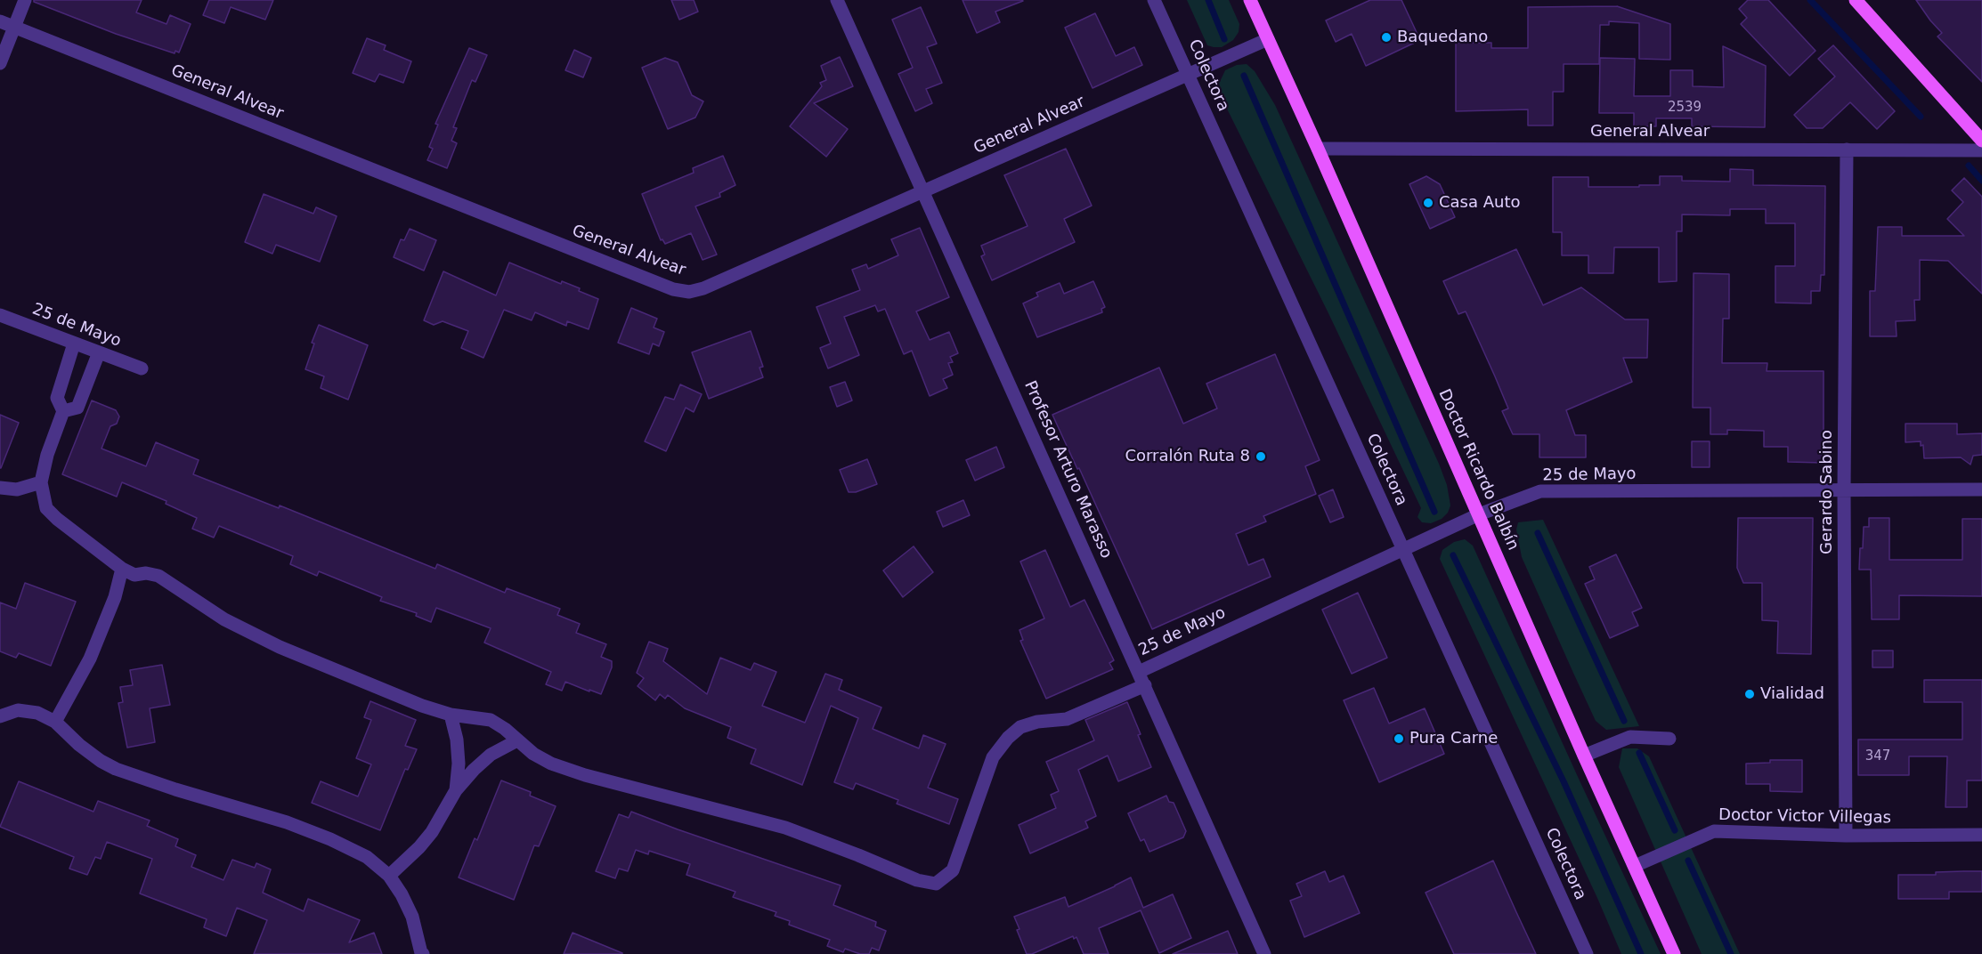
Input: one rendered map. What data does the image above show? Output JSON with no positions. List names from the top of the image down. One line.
{"streets":{"main road":["Doctor Ricardo Balbín"],"street":["Colectora","General Alvear","25 de Mayo","Profesor Arturo Marasso","Gerardo Sabino","Doctor Victor Villegas"]},"crossings":[["Colectora","General Alvear"],["Colectora","25 de Mayo"],["General Alvear","Profesor Arturo Marasso"],["General Alvear","Doctor Ricardo Balbín"],["General Alvear","Gerardo Sabino"],["25 de Mayo","Profesor Arturo Marasso"],["25 de Mayo","Doctor Ricardo Balbín"],["25 de Mayo","Gerardo Sabino"],["Doctor Ricardo Balbín","Doctor Victor Villegas"],["Gerardo Sabino","Doctor Victor Villegas"]],"places":["Baquedano","Casa Auto","Corralón Ruta 8","Vialidad","Pura Carne"],"house_numbers":["2539","347"]}
